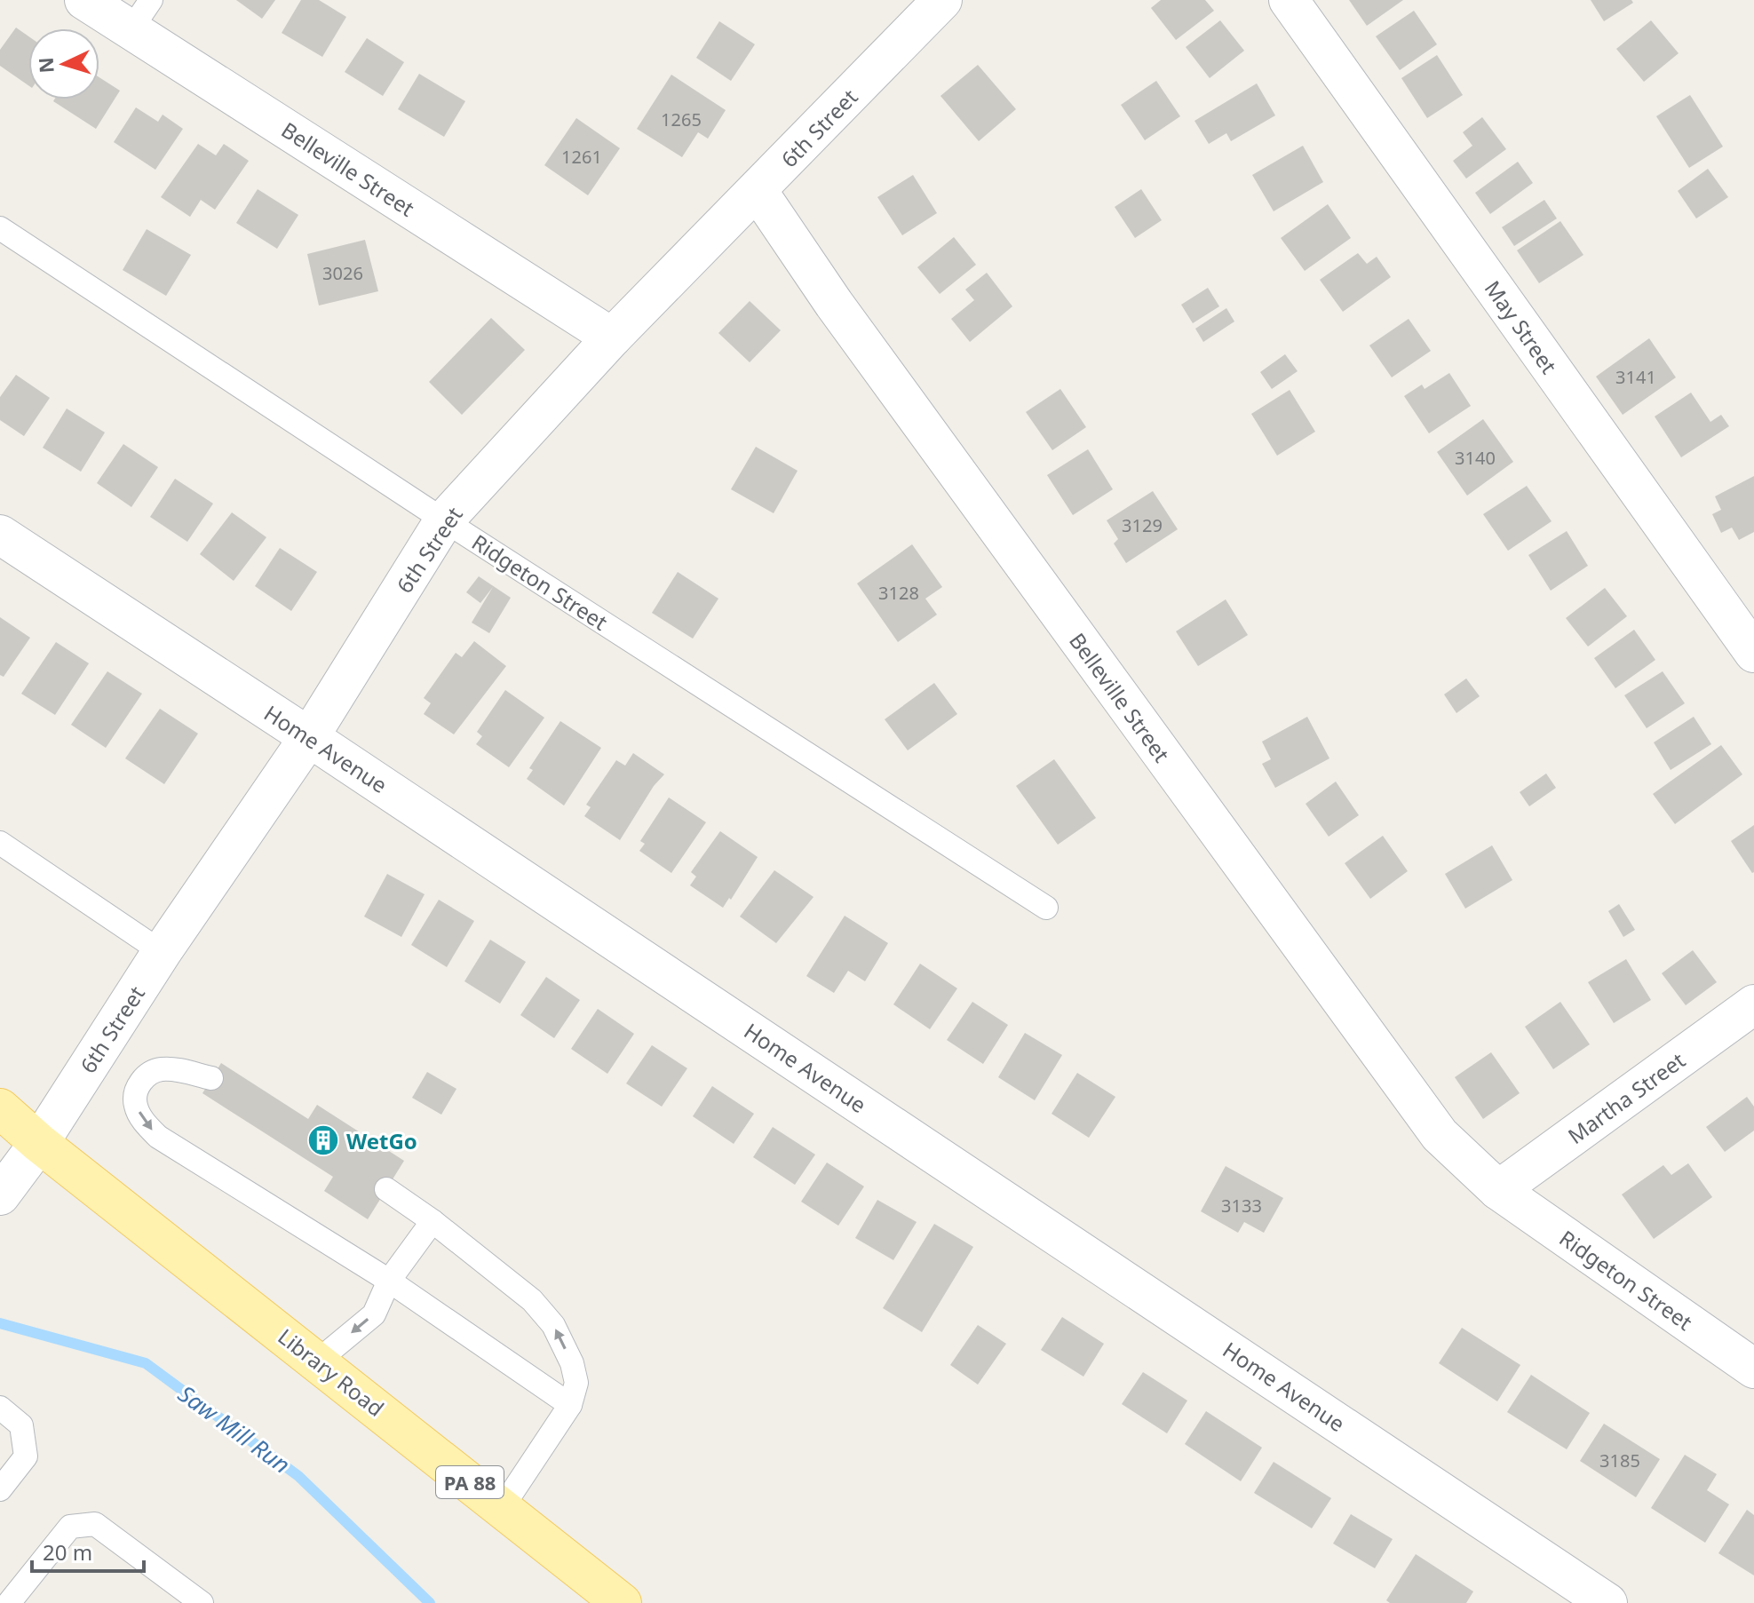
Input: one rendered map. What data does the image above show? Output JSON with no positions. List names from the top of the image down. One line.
{"streets":{"main road":["Library Road","PA 88"],"street":["6th Street","Belleville Street","May Street","Ridgeton Street","Home Avenue","Martha Street"]},"crossings":[["6th Street","Belleville Street"],["6th Street","Ridgeton Street"],["6th Street","Home Avenue"],["6th Street","Library Road"],["Belleville Street","Ridgeton Street"],["Belleville Street","Martha Street"],["Ridgeton Street","Martha Street"]],"water":["Saw Mill Run"],"places":{"building":["WetGo"]},"house_numbers":["1265","1261","3026","3141","3140","3129","3128","3133","3185"],"scale_bar":"20 m","north":"left"}
